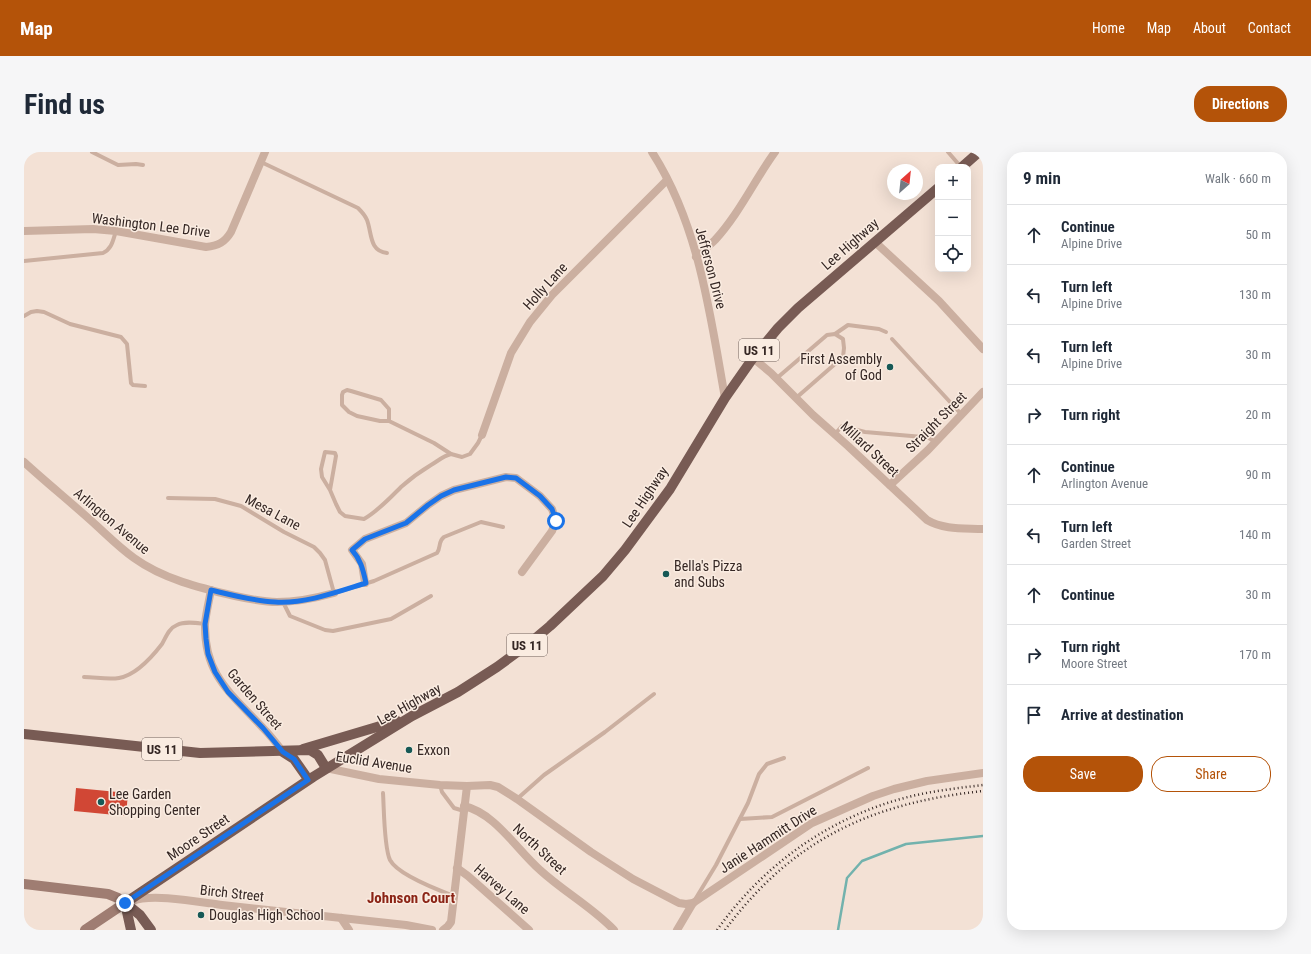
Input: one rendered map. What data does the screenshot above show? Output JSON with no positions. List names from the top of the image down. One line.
{"streets":{"main road":["Lee Highway","US 11","Euclid Avenue","Moore Street"],"street":["Washington Lee Drive","Jefferson Drive","Holly Lane","Straight Street","Millard Street","Arlington Avenue","Garden Street","Janie Hammitt Drive","North Street","Harvey Lane","Birch Street"],"lane":["Mesa Lane"]},"crossings":[["Lee Highway","Jefferson Drive"],["Lee Highway","Millard Street"],["Lee Highway","Euclid Avenue"],["Lee Highway","Moore Street"],["Jefferson Drive","Holly Lane"],["Straight Street","Millard Street"],["Mesa Lane","Arlington Avenue"],["Arlington Avenue","Garden Street"],["Garden Street","Euclid Avenue"],["Euclid Avenue","Moore Street"],["Euclid Avenue","Janie Hammitt Drive"],["Moore Street","Birch Street"]],"districts":["Johnson Court"],"places":["First Assembly of God","Bella's Pizza and Subs","Exxon","Lee Garden Shopping Center","Douglas High School"],"north":"top right","page":{"header":"Map","nav":["Home","Map","About","Contact"],"buttons":["Directions",["Save","Share"]],"title":"Find us","heading":["9 min","Walk · 660 m"],"map_buttons":["+","−"],"list":[["Continue","Alpine Drive","50 m"],["Turn left","Alpine Drive","130 m"],["Turn left","Alpine Drive","30 m"],["Turn right","20 m"],["Continue","Arlington Avenue","90 m"],["Turn left","Garden Street","140 m"],["Continue","30 m"],["Turn right","Moore Street","170 m"],"Arrive at destination"]}}
